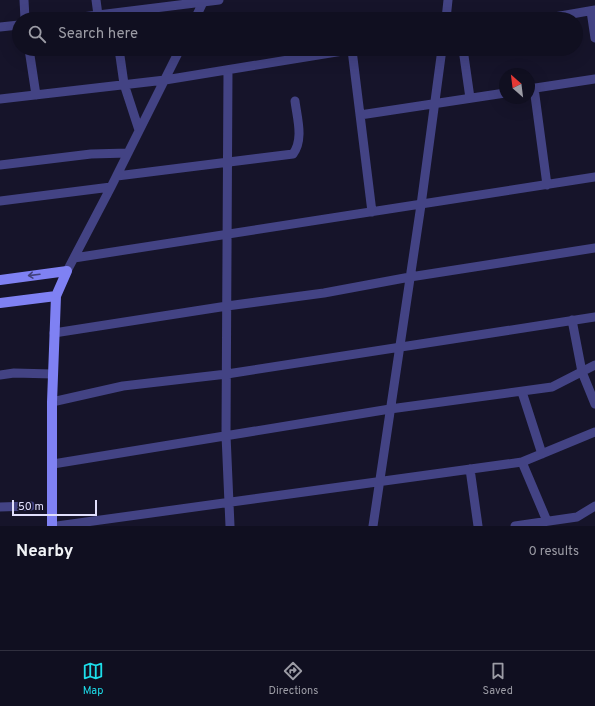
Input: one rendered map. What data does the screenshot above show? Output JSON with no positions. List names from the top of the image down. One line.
{"scale_bar":"50 m","north":"top left","page":{"search":"Search here","scale":"50 m","heading":["Nearby","0 results"],"nav":["Map","Directions","Saved"]}}
